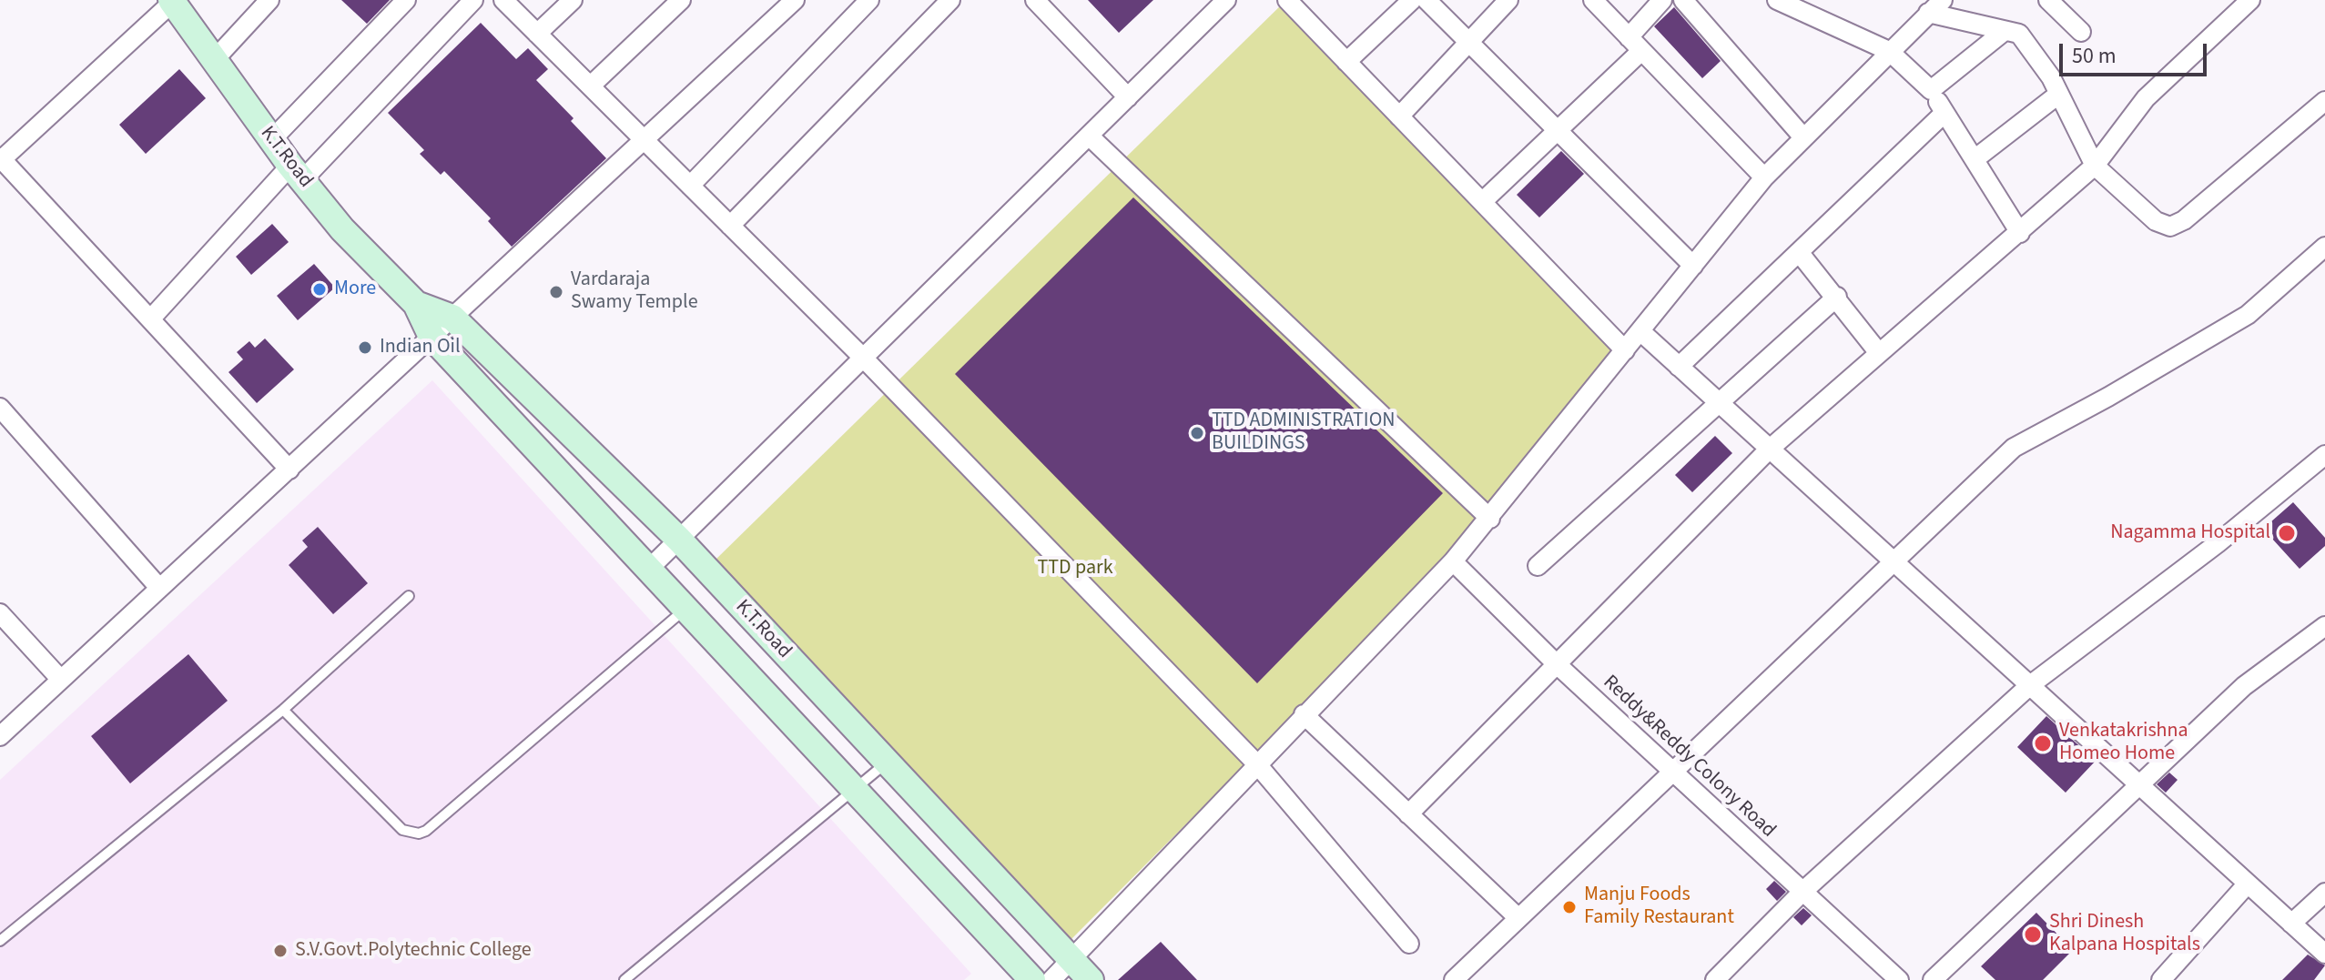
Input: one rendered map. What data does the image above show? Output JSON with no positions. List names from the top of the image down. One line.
{"streets":{"main road":["K.T.Road"],"street":["Reddy&Reddy Colony Road"]},"parks":["TTD park"],"places":["More","Vardaraja Swamy Temple","Indian Oil","TTD ADMINISTRATION BUILDINGS","Nagamma Hospital","Venkatakrishna Homeo Home","Manju Foods Family Restaurant","Shri Dinesh Kalpana Hospitals","S.V.Govt.Polytechnic College"],"scale_bar":"50 m"}
